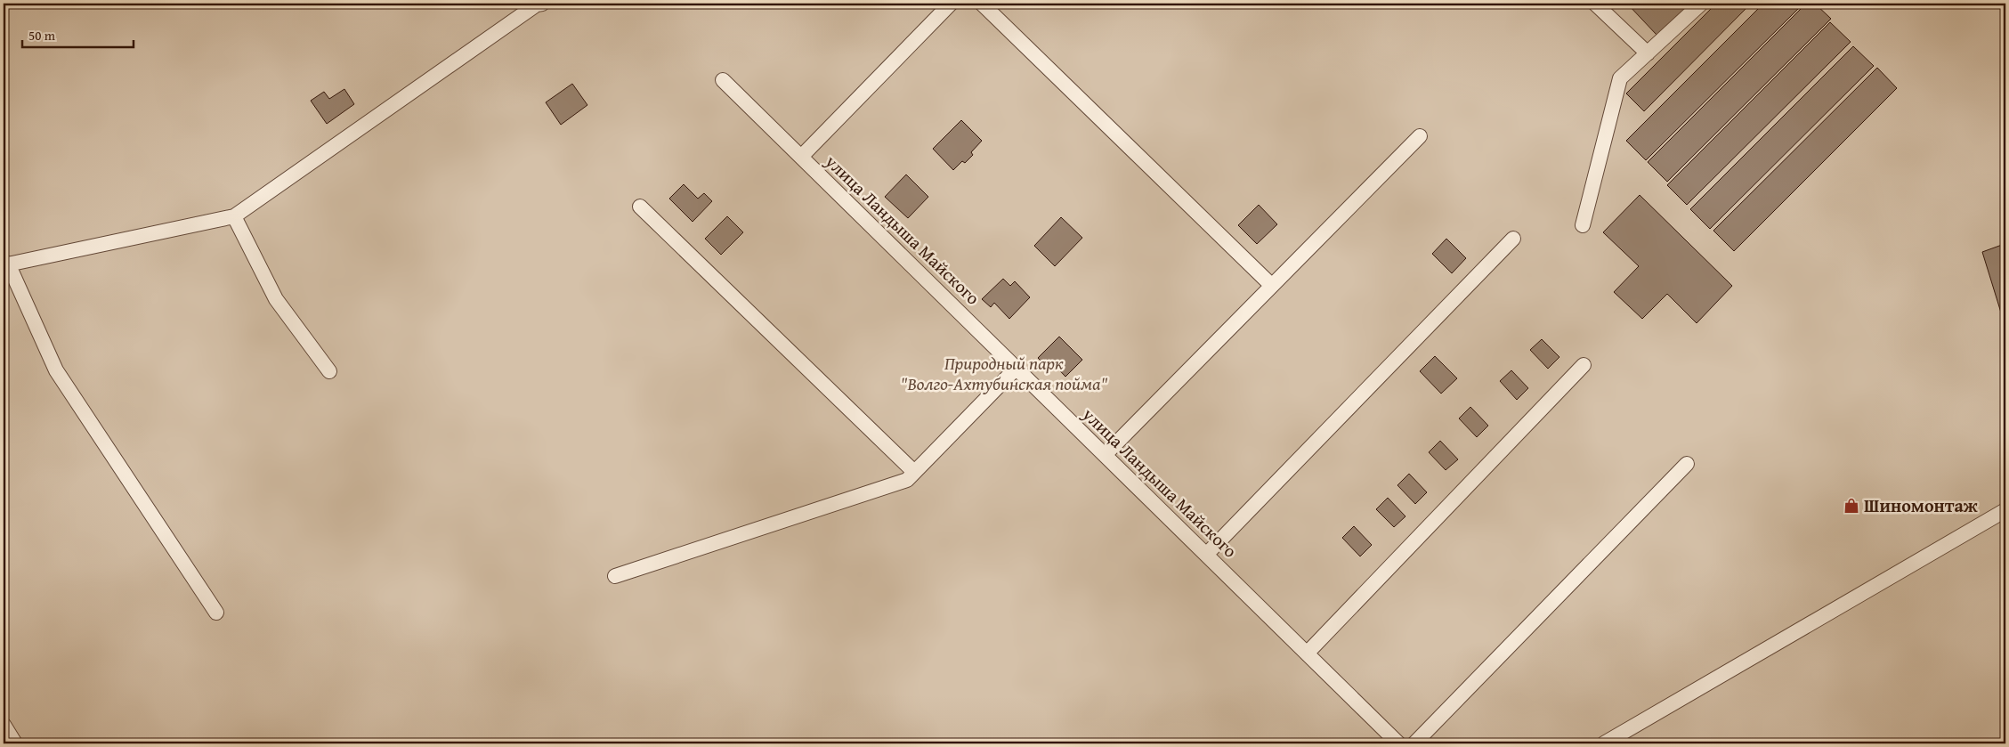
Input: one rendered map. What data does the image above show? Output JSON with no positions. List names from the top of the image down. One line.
{"streets":{"street":["улица Ландыша Майского"]},"parks":["Природный парк \"Волго-Ахтубинская пойма\""],"places":{"shop":["Шиномонтаж"]},"scale_bar":"50 m"}
